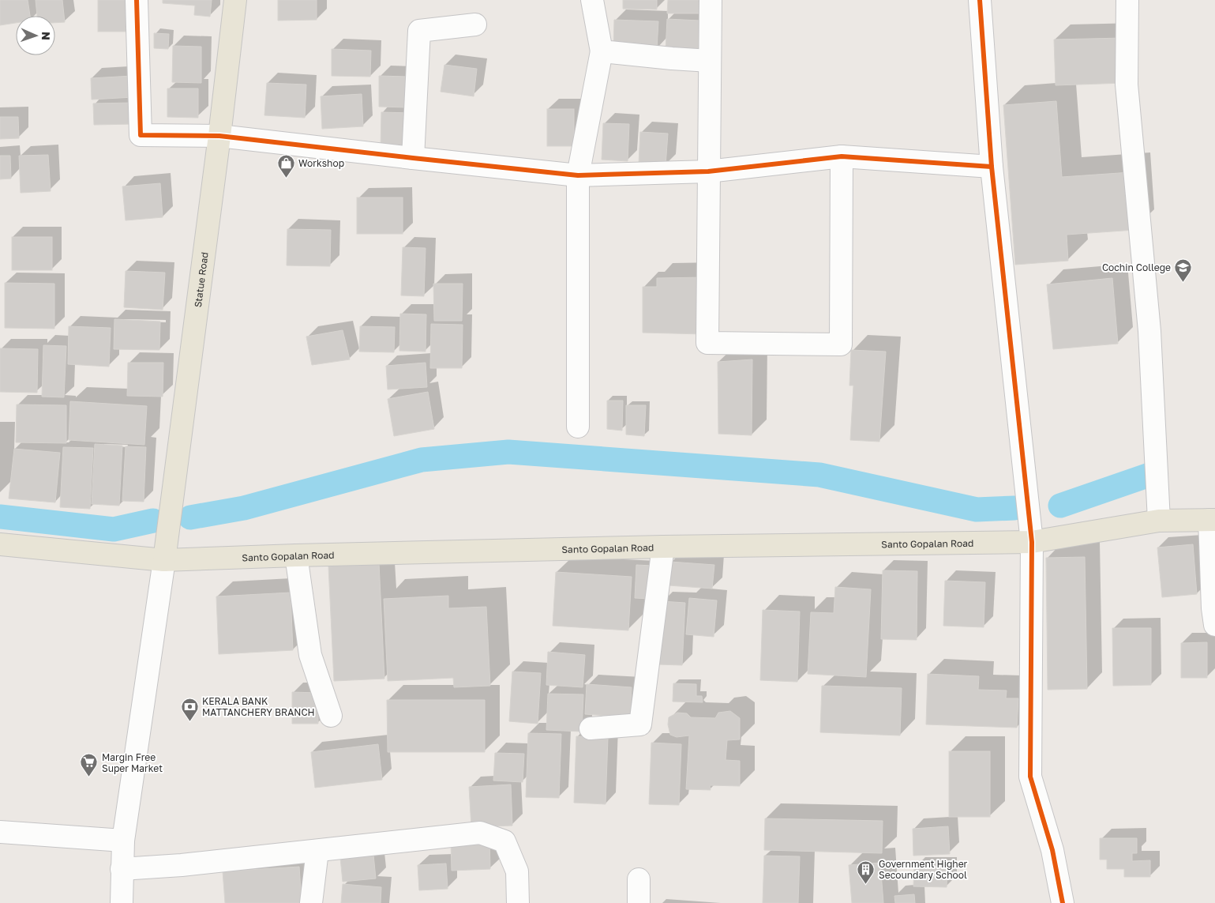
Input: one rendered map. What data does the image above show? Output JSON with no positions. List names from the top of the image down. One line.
{"streets":{"main road":["Statue Road","Santo Gopalan Road"]},"crossings":[["Statue Road","Santo Gopalan Road"]],"places":{"shop":["Workshop"],"school or university":["Cochin College"],"bank":["KERALA BANK MATTANCHERY BRANCH"],"supermarket":["Margin Free Super Market"],"building":["Government Higher Secoundary School"]},"north":"right"}
